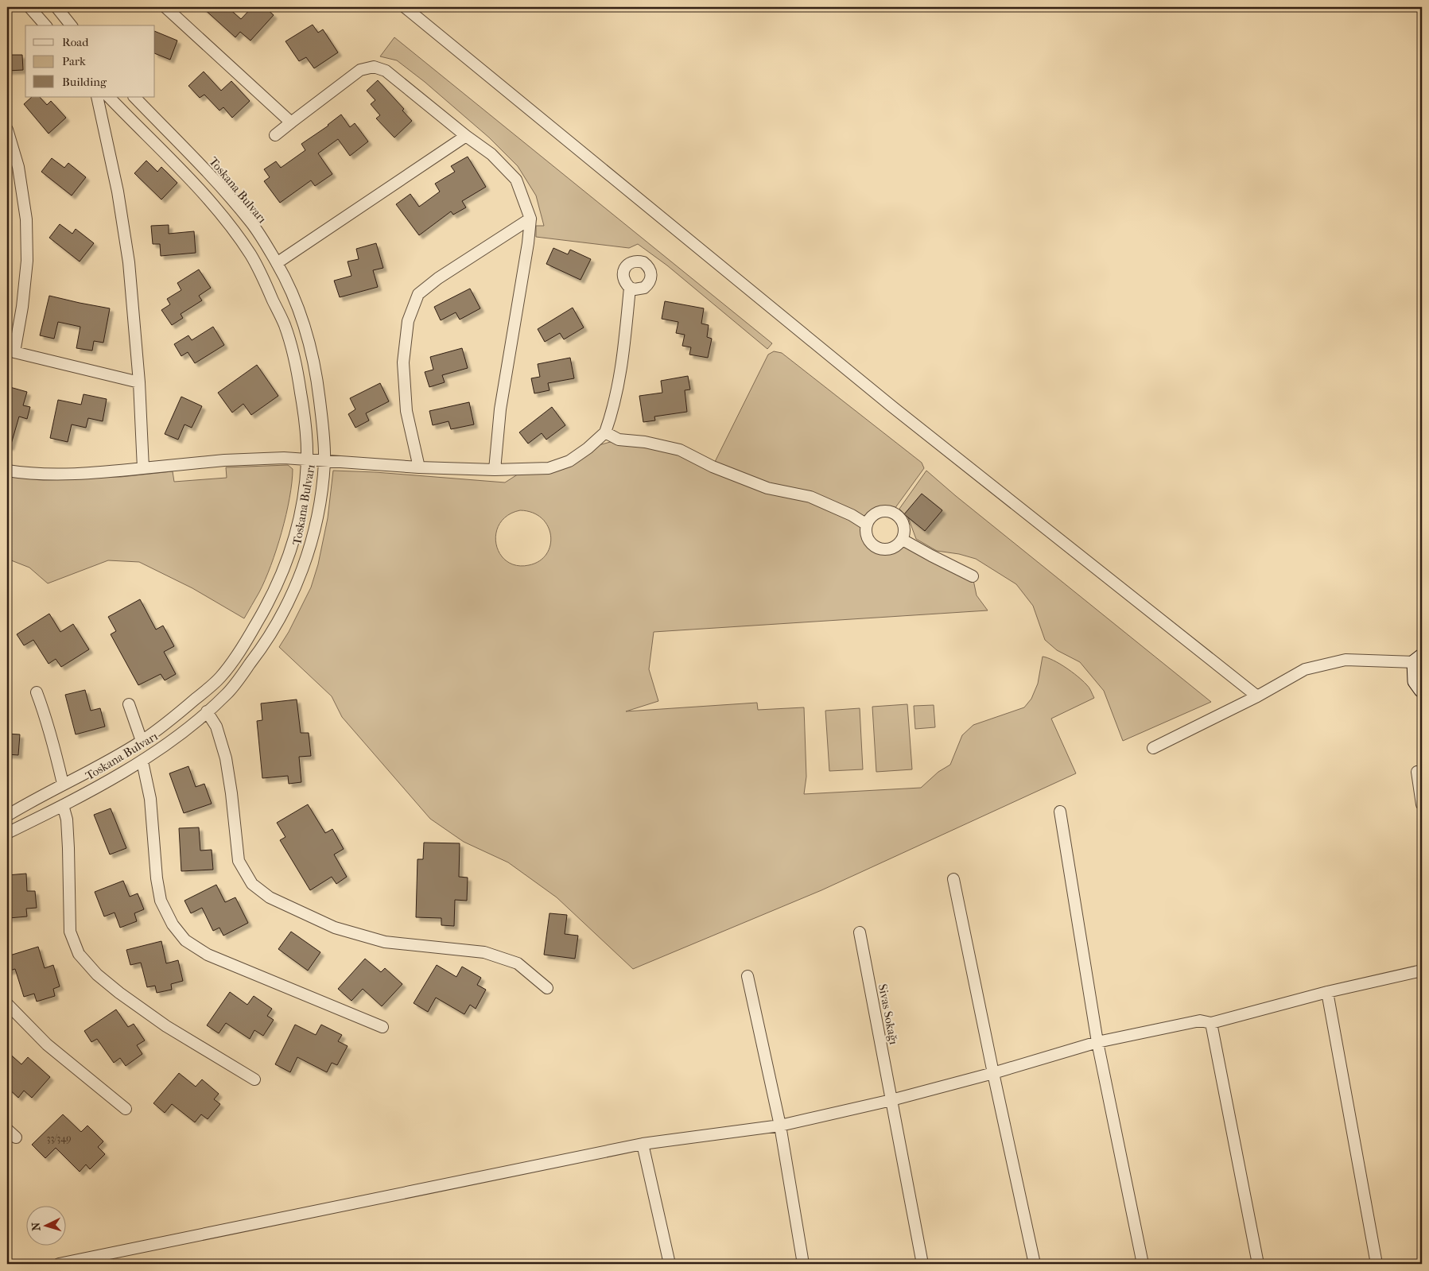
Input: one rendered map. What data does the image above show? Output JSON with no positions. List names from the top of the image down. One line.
{"streets":{"street":["Toskana Bulvarı","Sivas Sokağı"]},"house_numbers":["33/349"],"legend":["Road","Park","Building"],"north":"left"}
